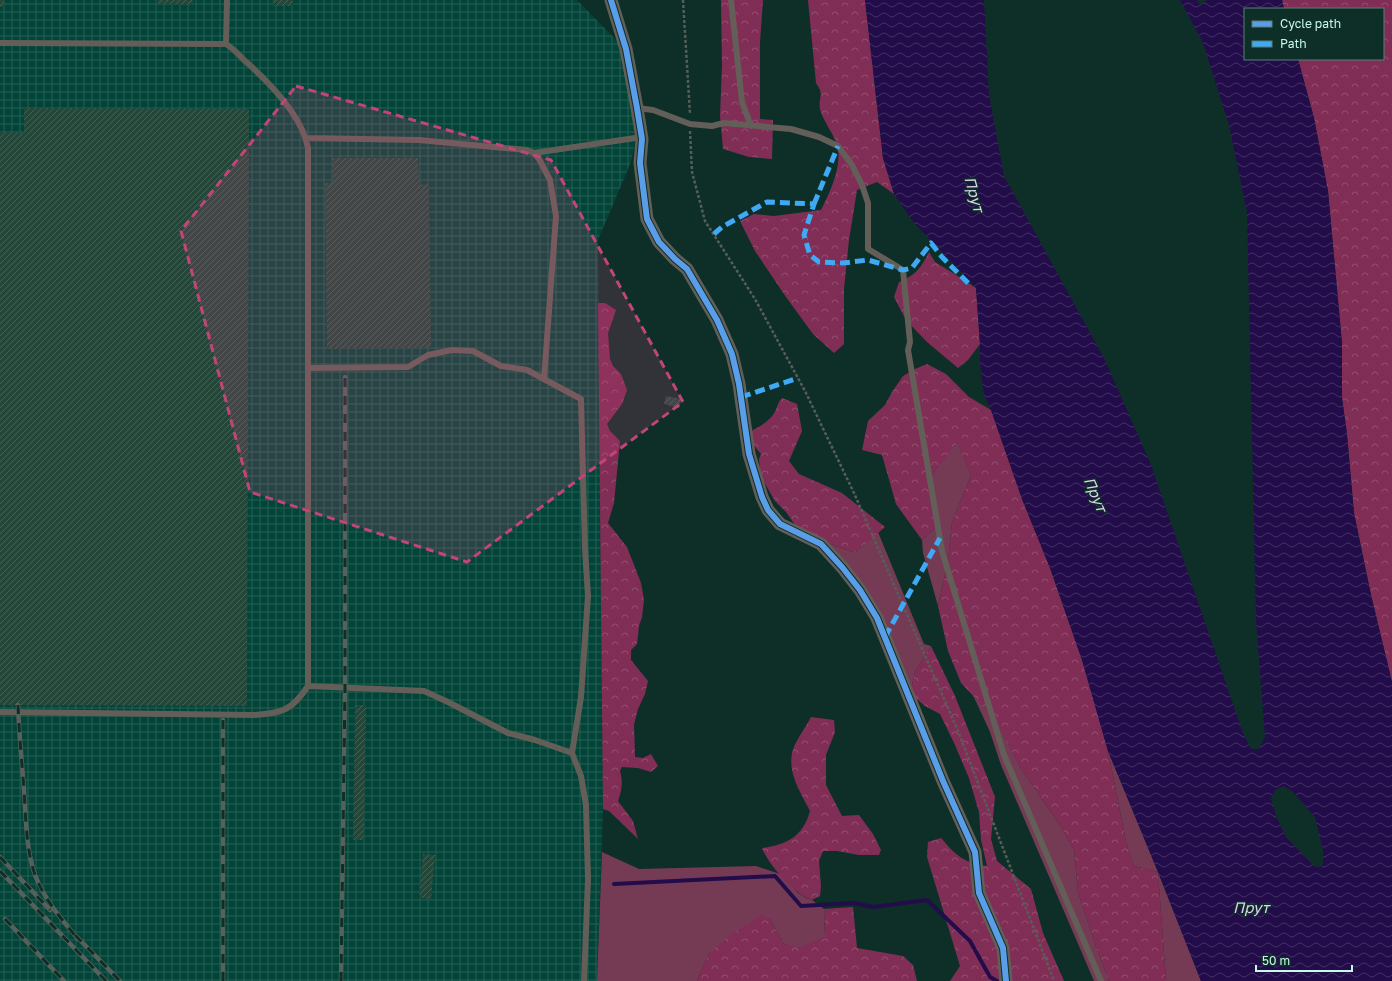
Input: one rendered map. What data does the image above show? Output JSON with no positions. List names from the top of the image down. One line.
{"water":["Прут"],"legend":["Cycle path","Path"],"scale_bar":"50 m"}
